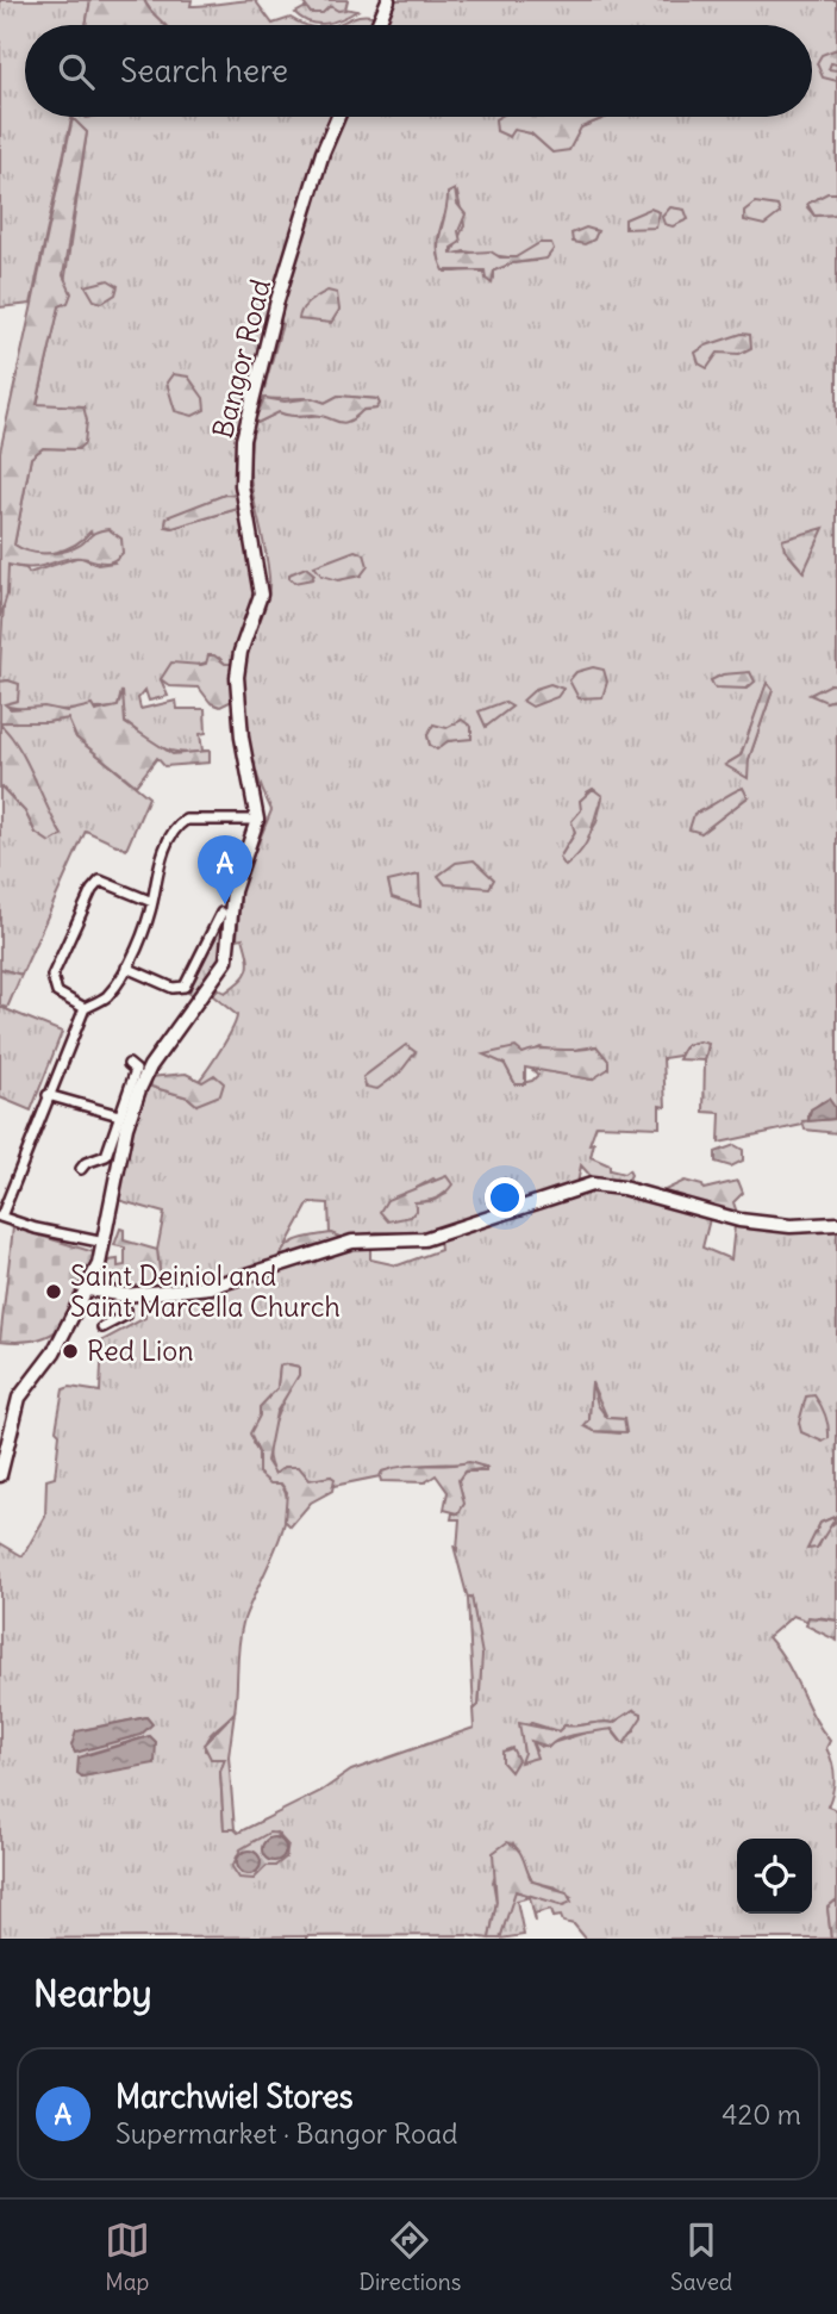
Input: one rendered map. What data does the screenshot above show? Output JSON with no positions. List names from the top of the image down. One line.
{"streets":{"main road":["Bangor Road"]},"places":["Saint Deiniol and Saint Marcella Church","Red Lion"],"page":{"search":"Search here","pins":"A","heading":"Nearby","list":[{"mark":"A","name":"Marchwiel Stores","note":"Supermarket · Bangor Road","value":"420 m"}],"nav":["Map","Directions","Saved"]}}
